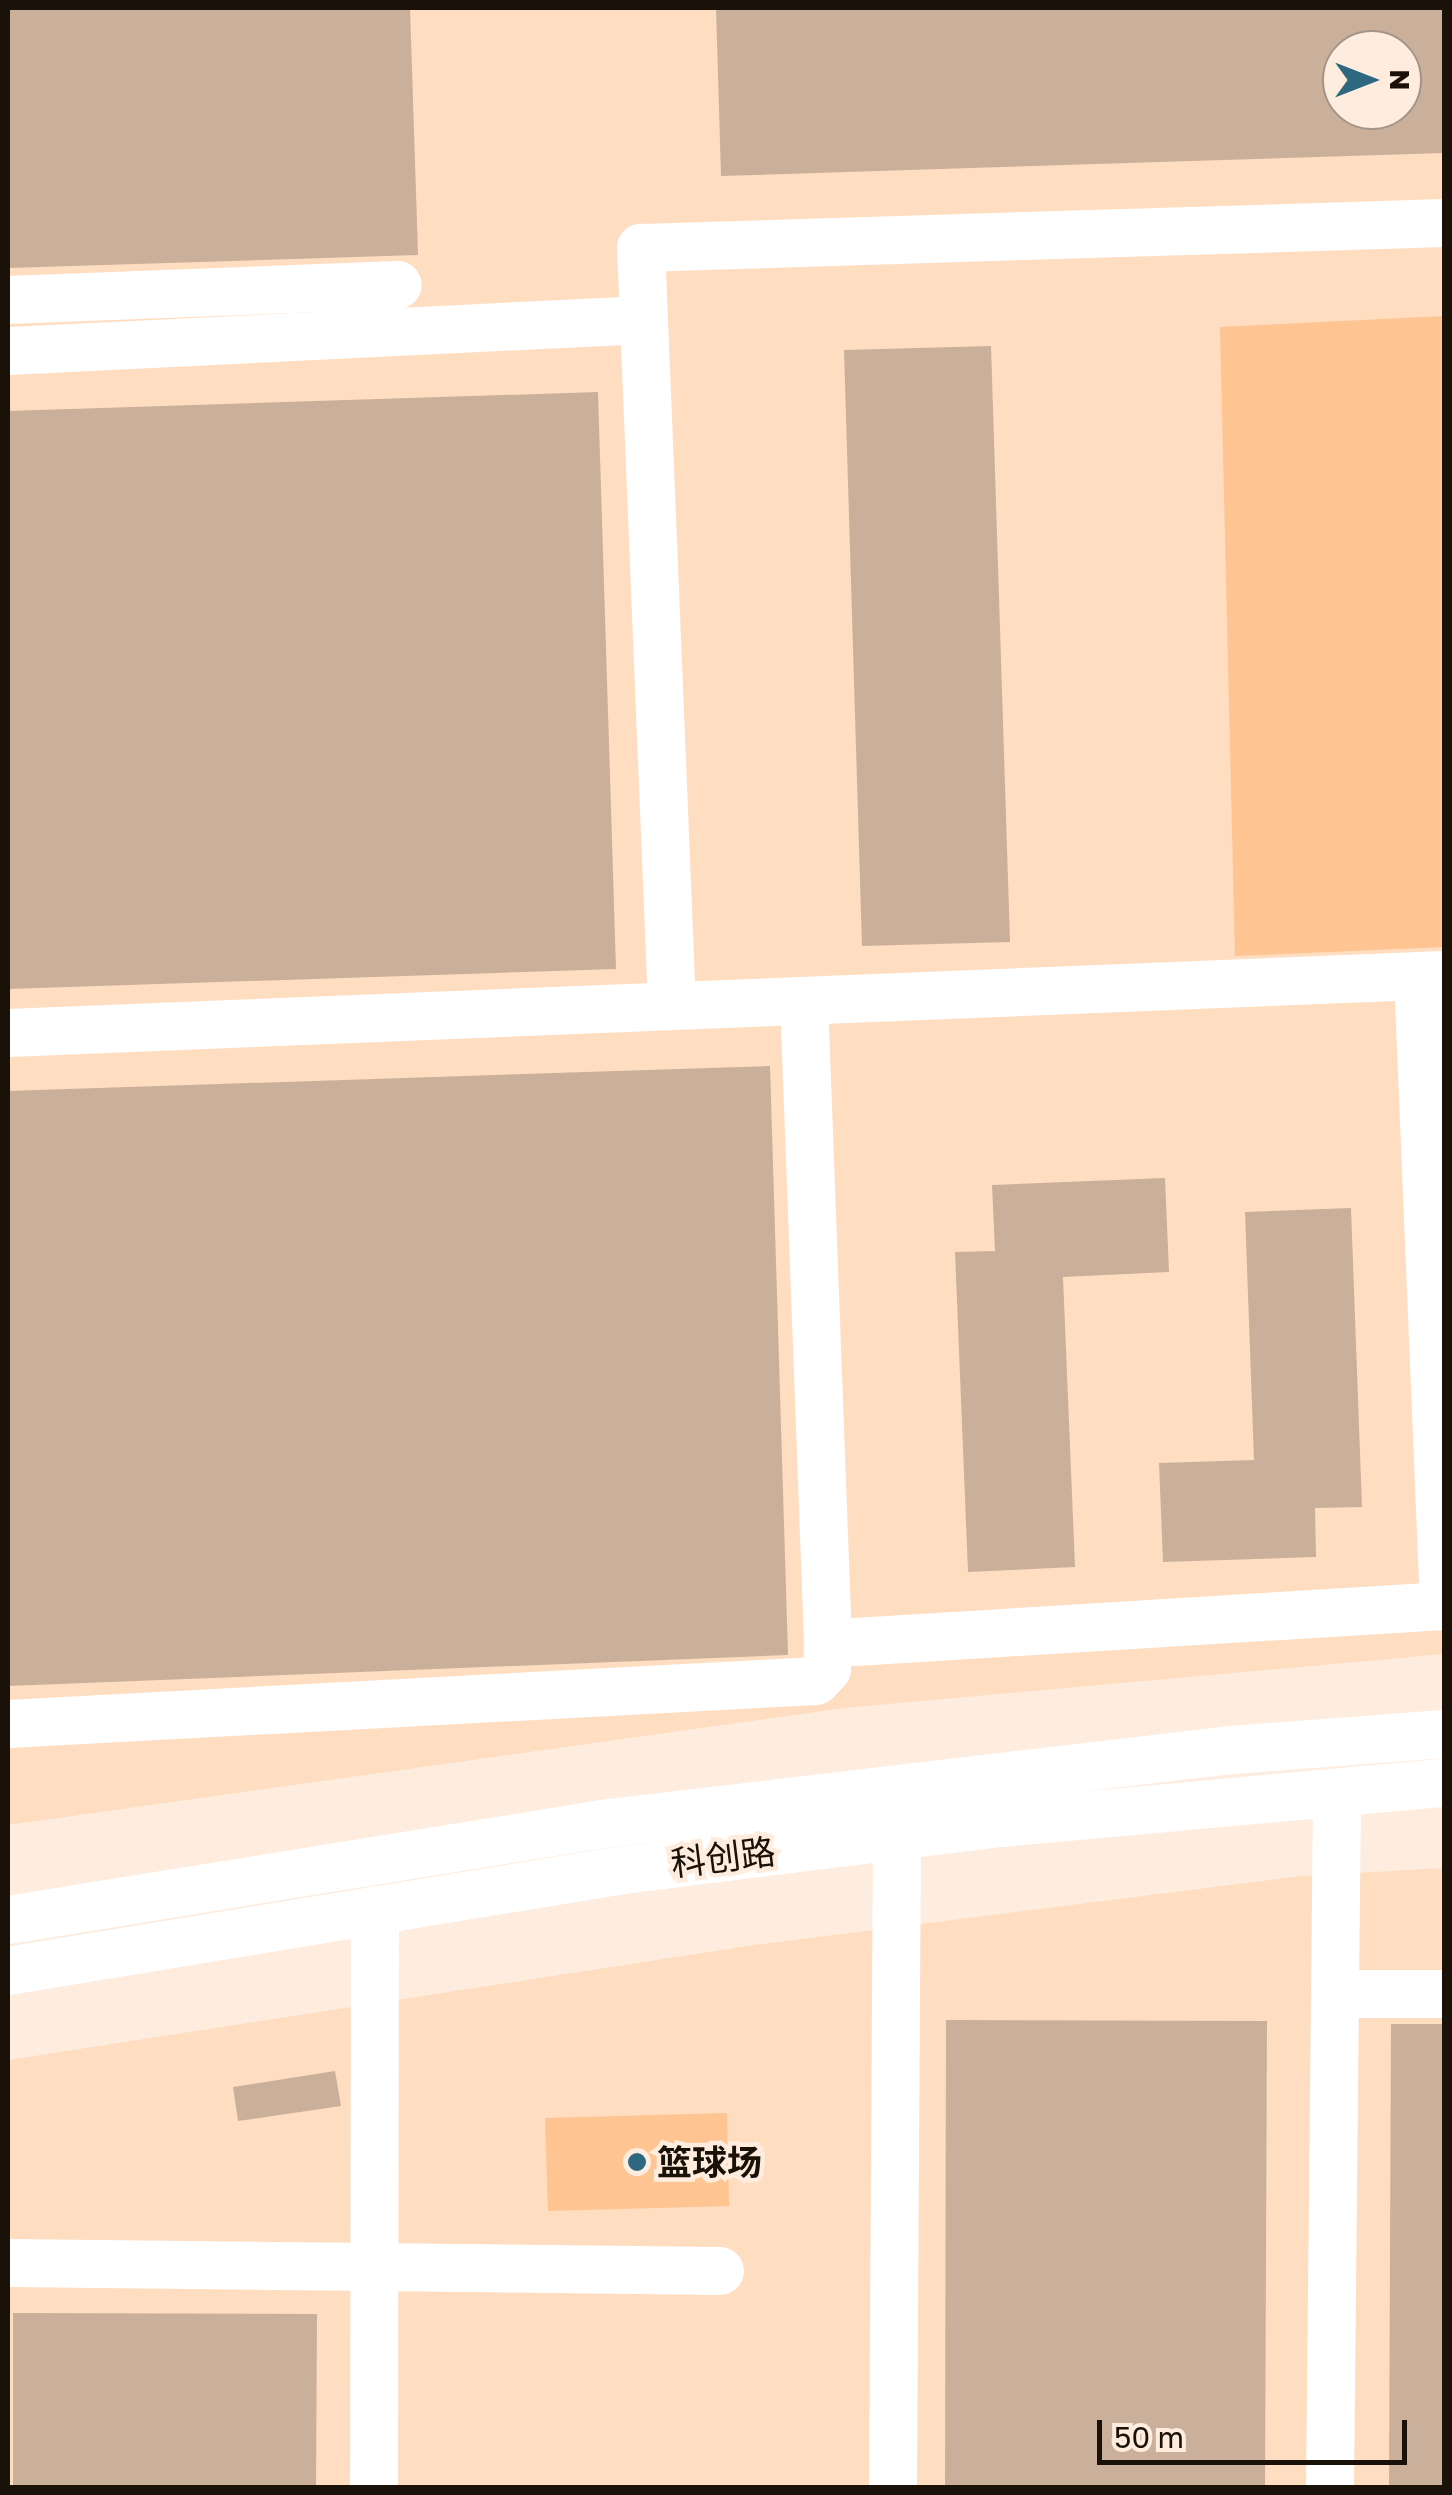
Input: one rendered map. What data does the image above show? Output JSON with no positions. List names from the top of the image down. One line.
{"streets":{"street":["科创路"]},"places":["篮球场"],"scale_bar":"50 m","north":"right"}
